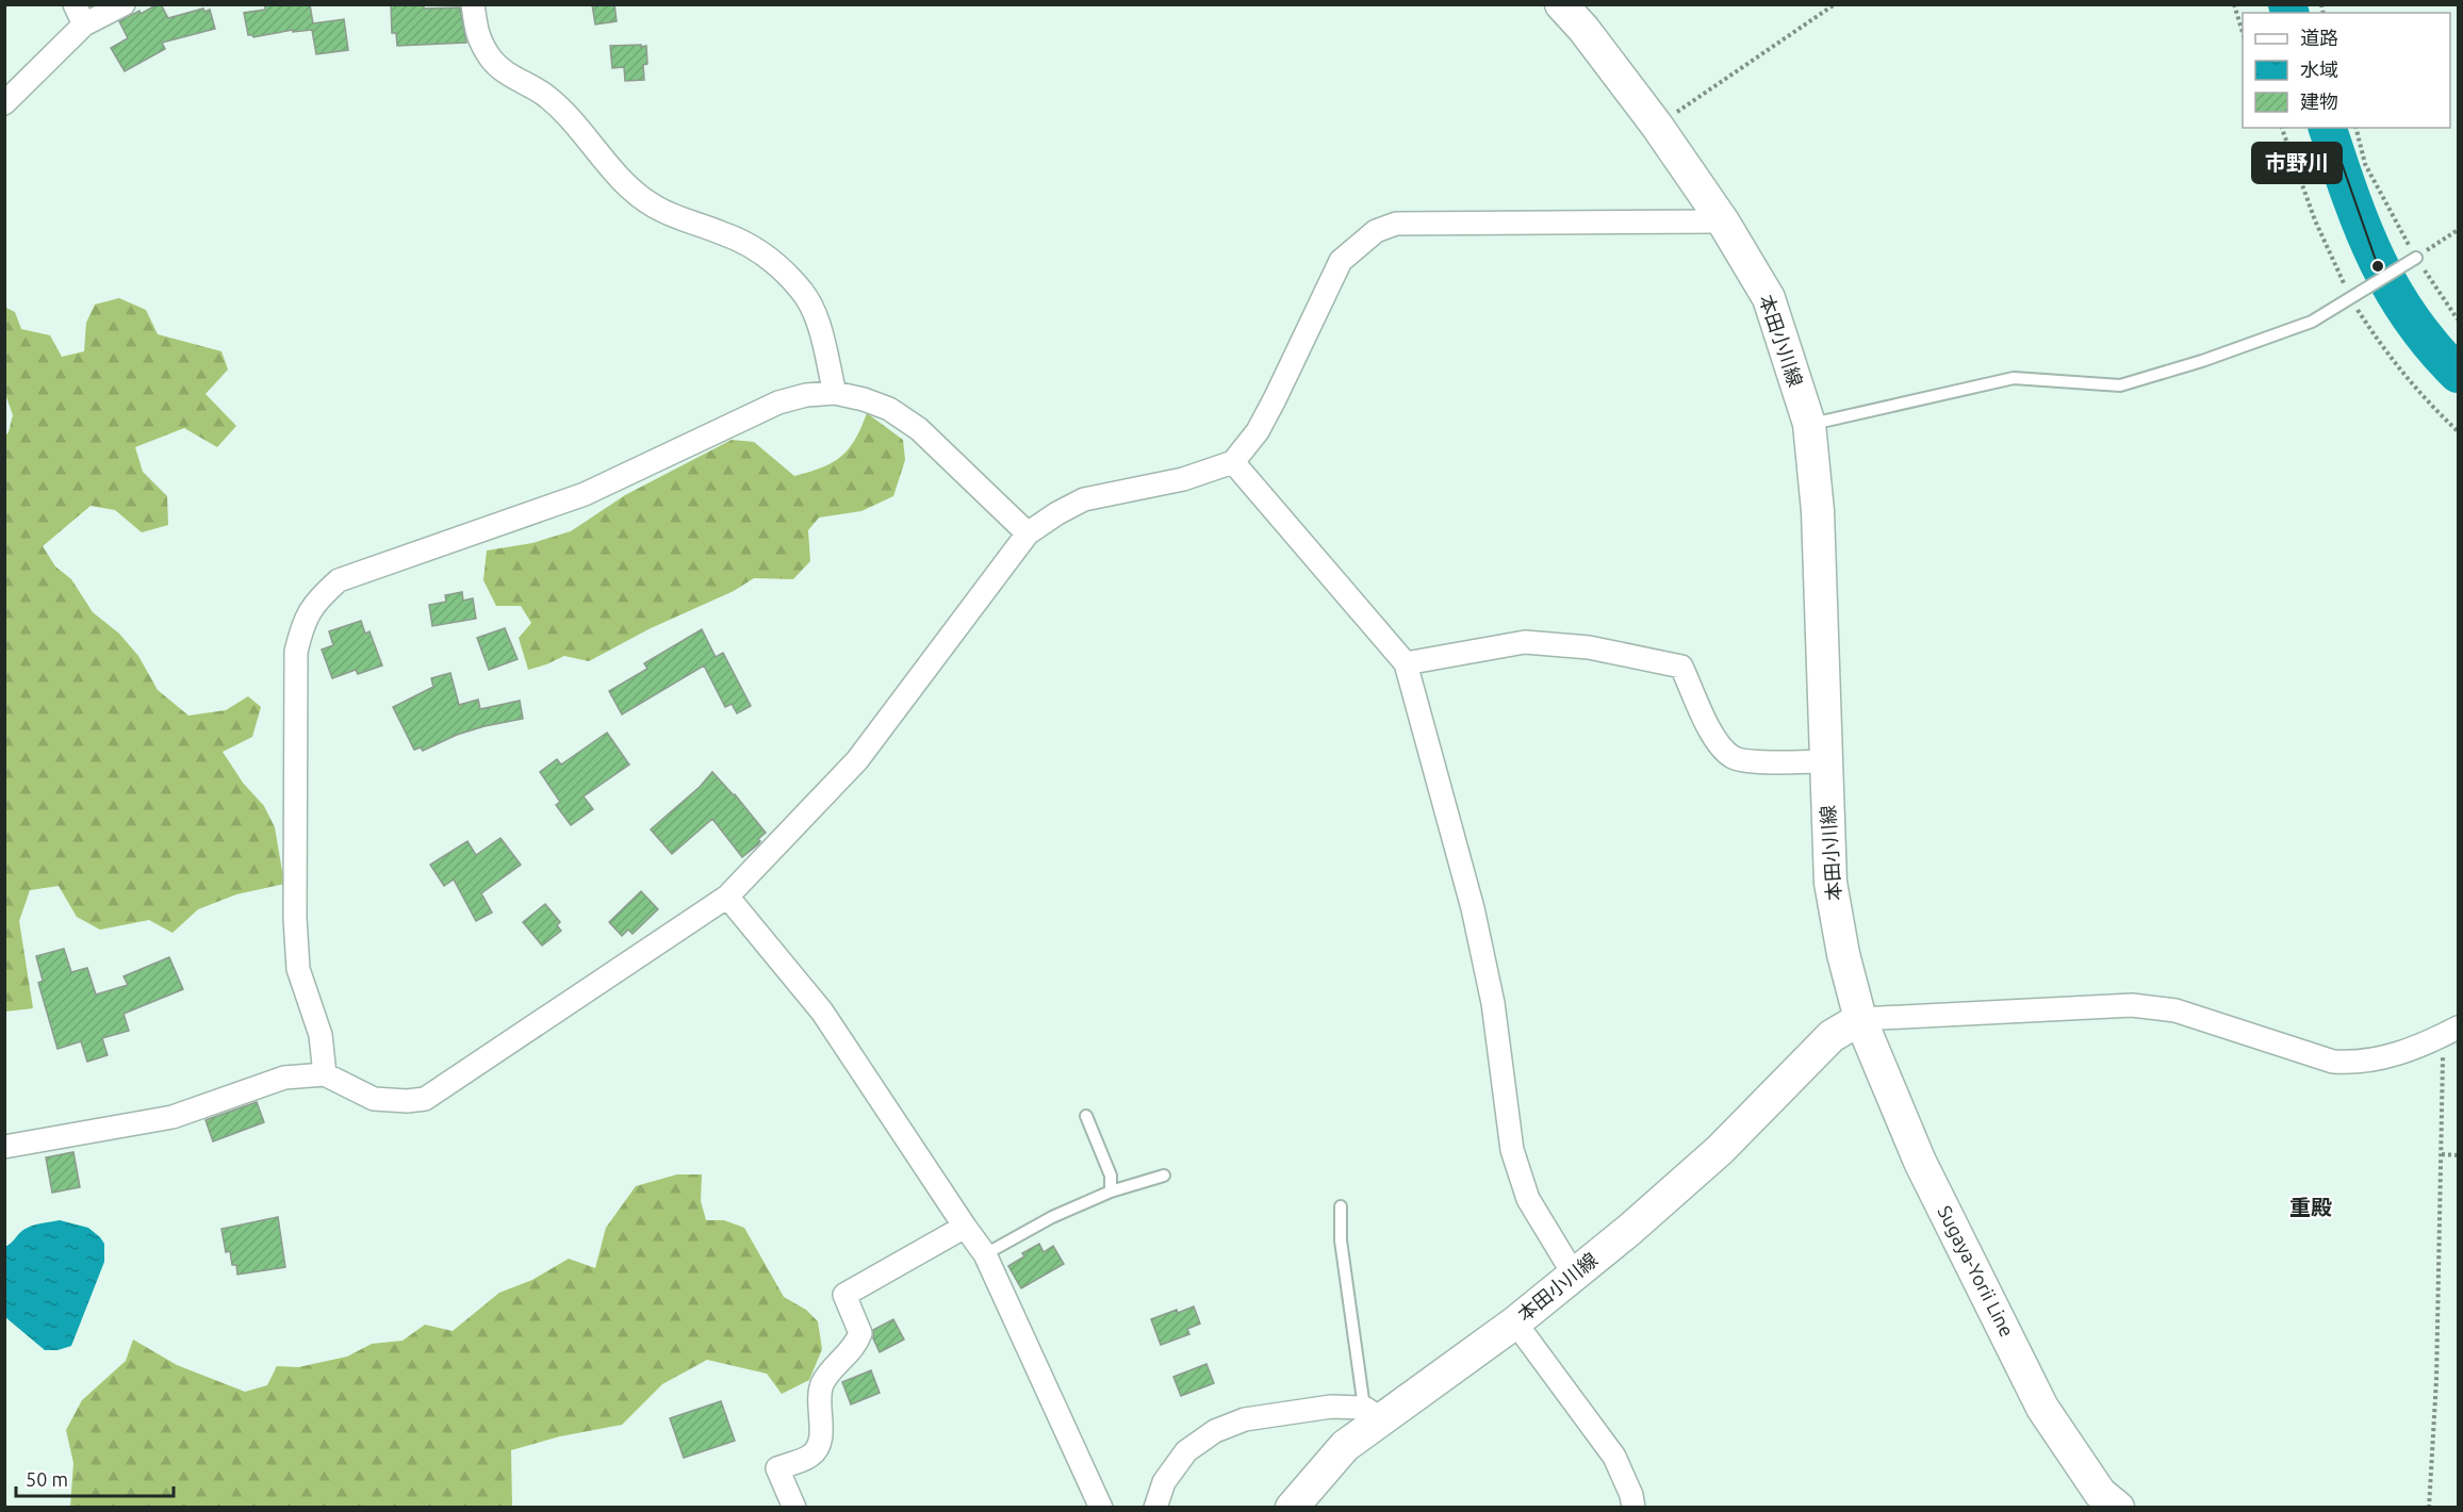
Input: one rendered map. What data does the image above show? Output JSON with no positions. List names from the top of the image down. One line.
{"streets":{"main road":["本田小川線","Sugaya-Yorii Line"]},"crossings":[["本田小川線","Sugaya-Yorii Line"]],"districts":["重殿"],"places":["市野川"],"legend":["道路","水域","建物"],"scale_bar":"50 m"}
